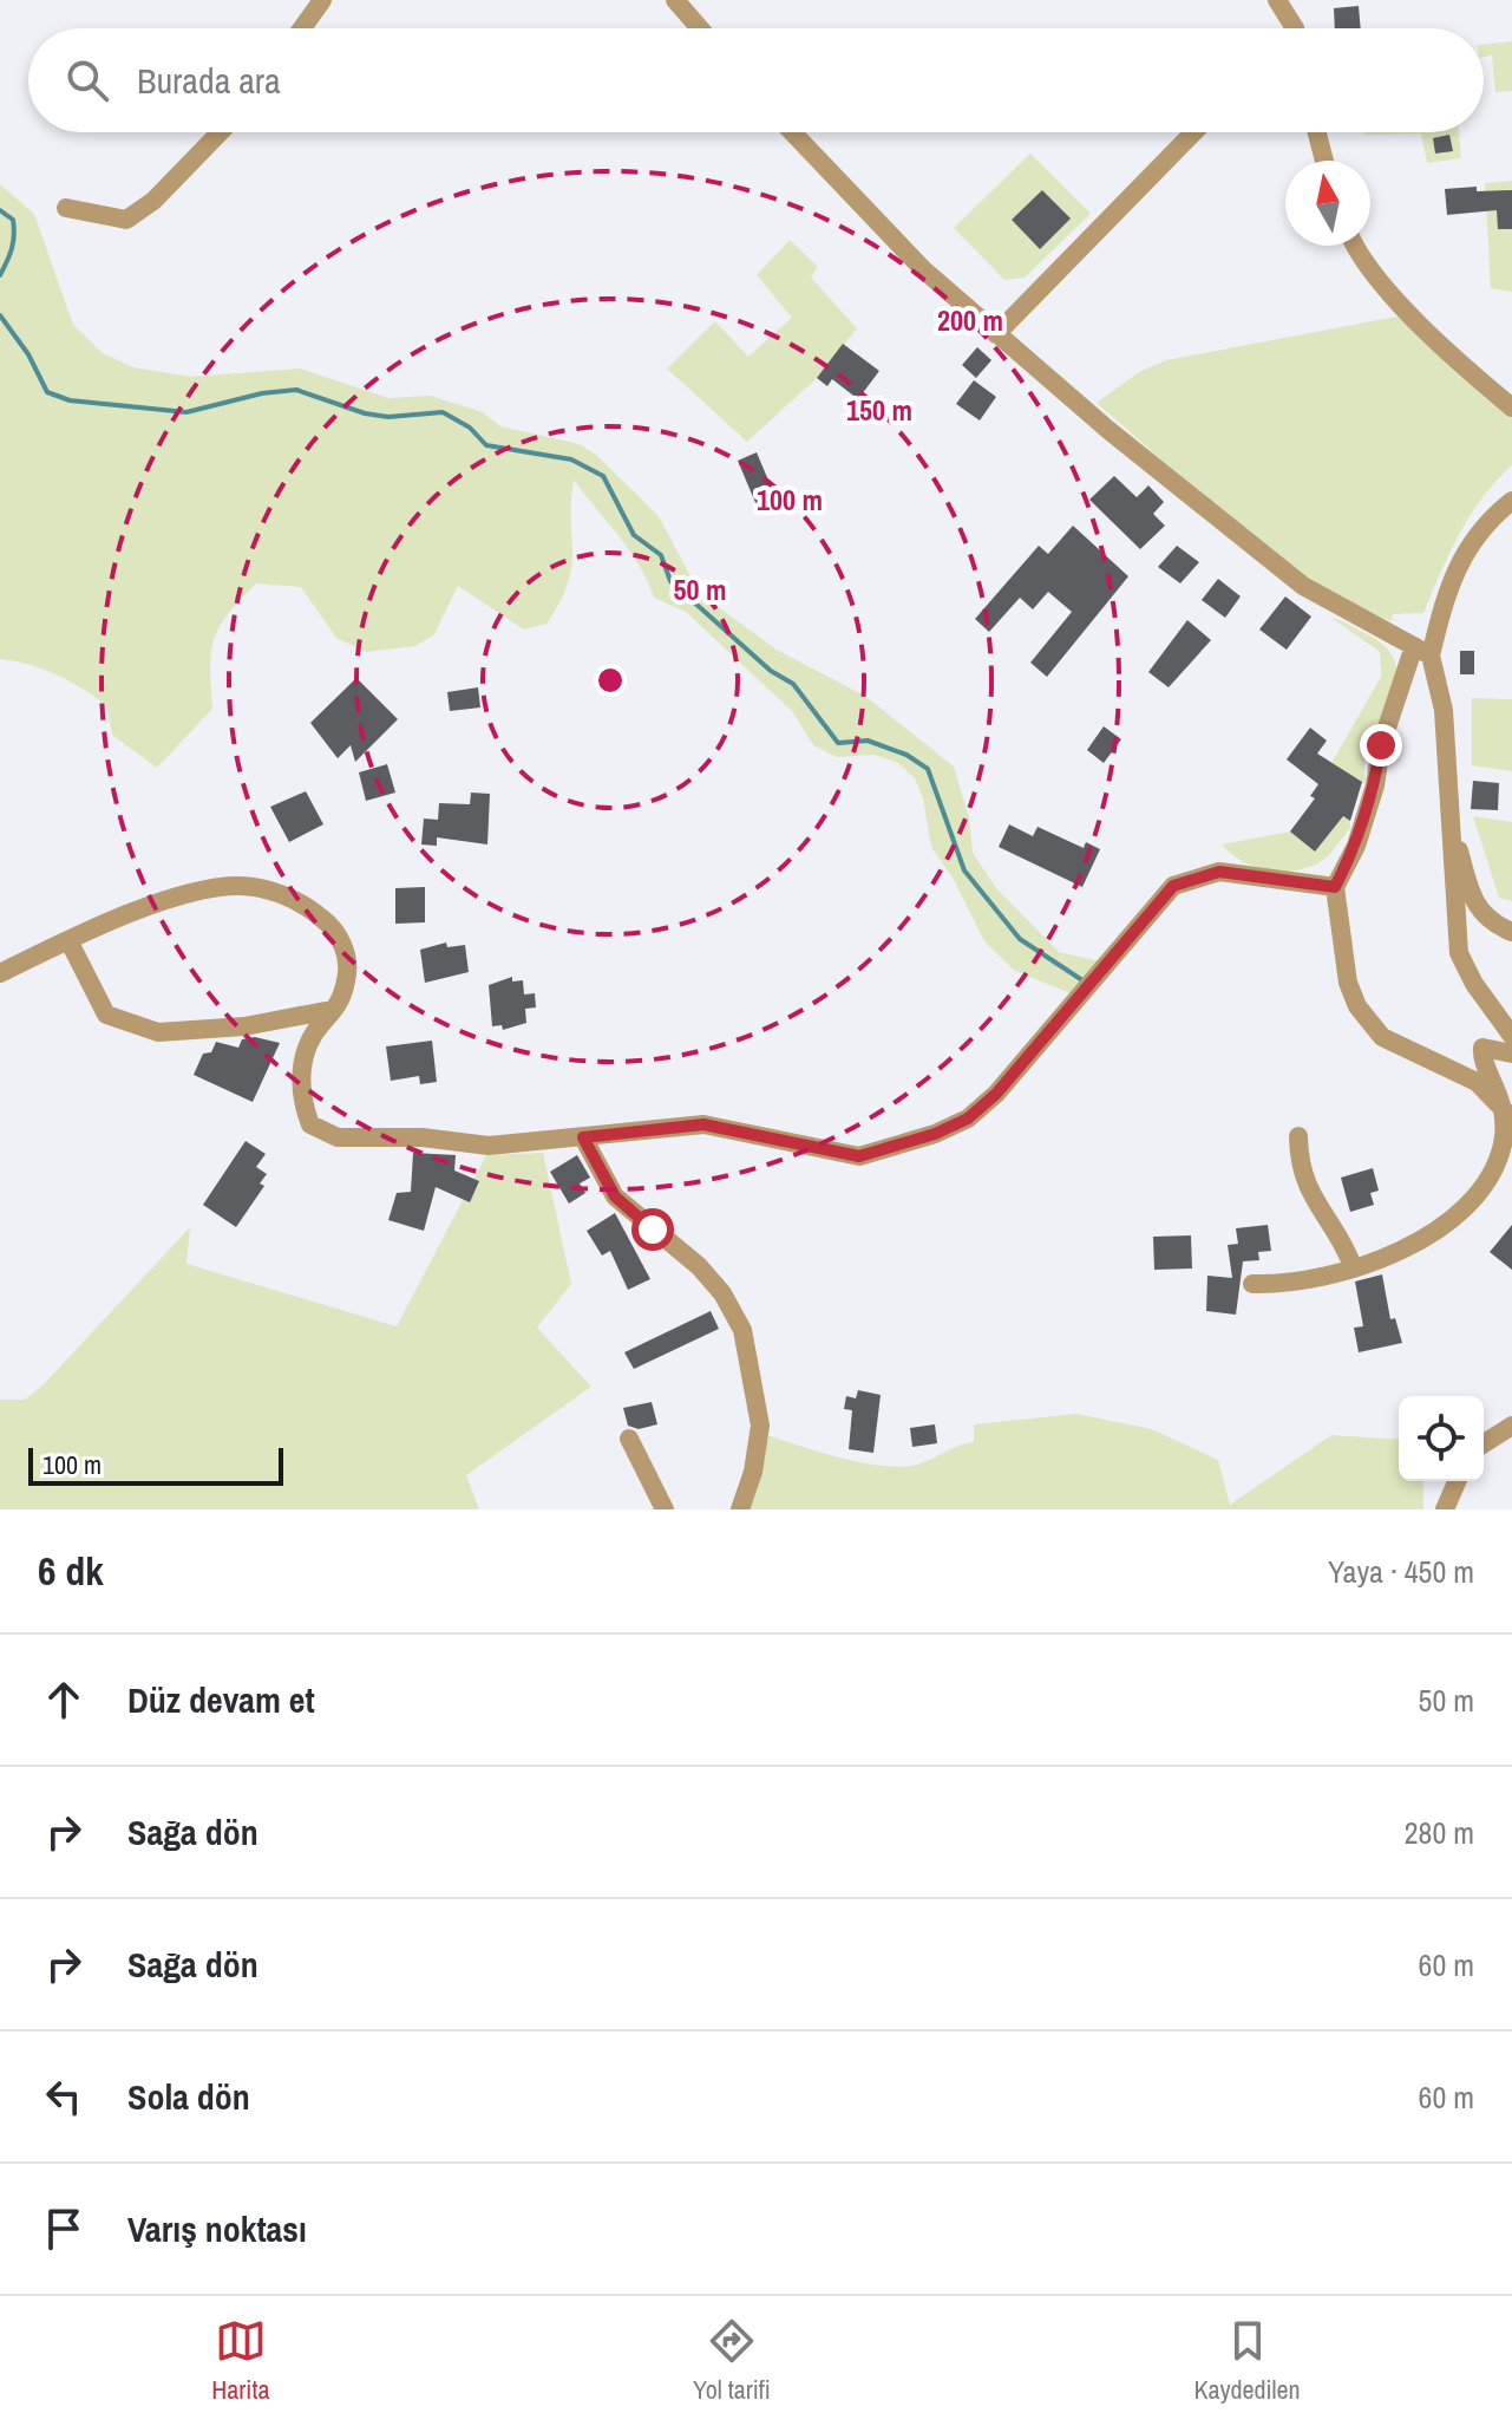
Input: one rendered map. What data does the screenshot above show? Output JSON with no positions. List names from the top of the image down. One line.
{"scale_bar":"100 m","north":"top","page":{"search":"Burada ara","scale":"100 m","heading":["6 dk","Yaya · 450 m"],"list":[["Düz devam et","50 m"],["Sağa dön","280 m"],["Sağa dön","60 m"],["Sola dön","60 m"],"Varış noktası"],"nav":["Harita","Yol tarifi","Kaydedilen"]},"rings":["200 m","150 m","100 m","50 m"]}
